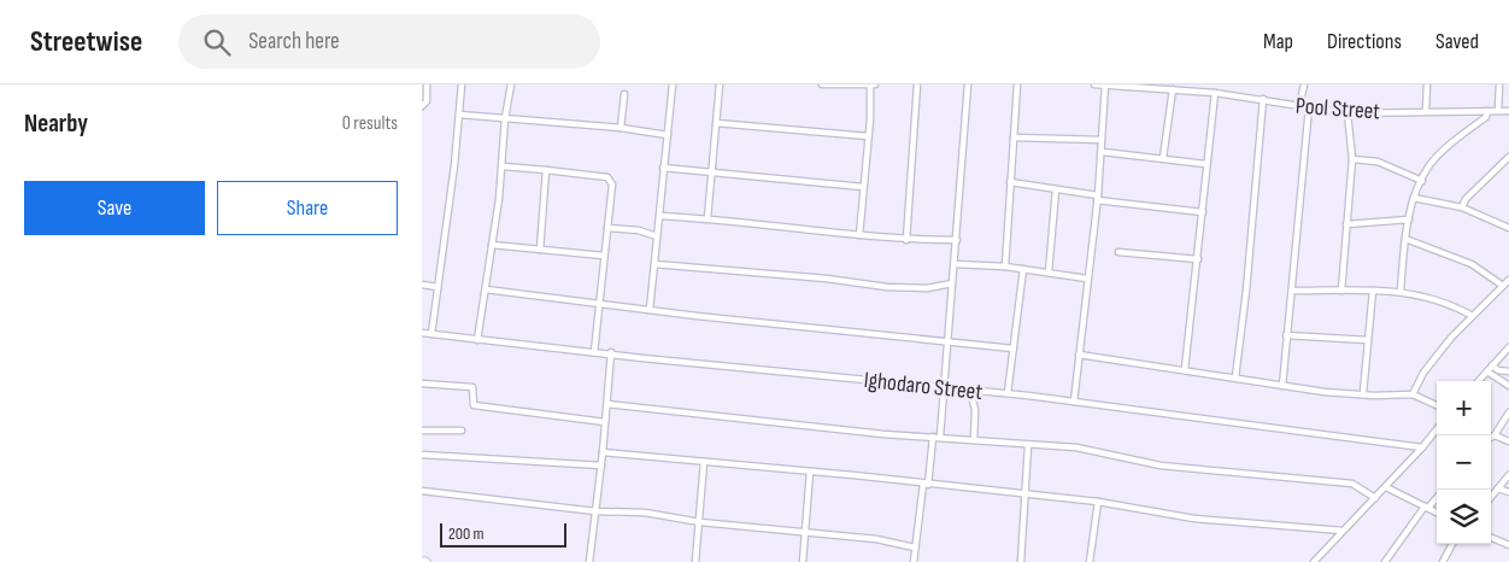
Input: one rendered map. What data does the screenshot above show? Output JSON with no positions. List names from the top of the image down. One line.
{"streets":{"street":["Pool Street","Ighodaro Street"]},"scale_bar":"200 m","page":{"header":"Streetwise","search":"Search here","nav":["Map","Directions","Saved"],"heading":["Nearby","0 results"],"buttons":["Save","Share"],"map_buttons":["+","−"],"scale":"200 m"}}
